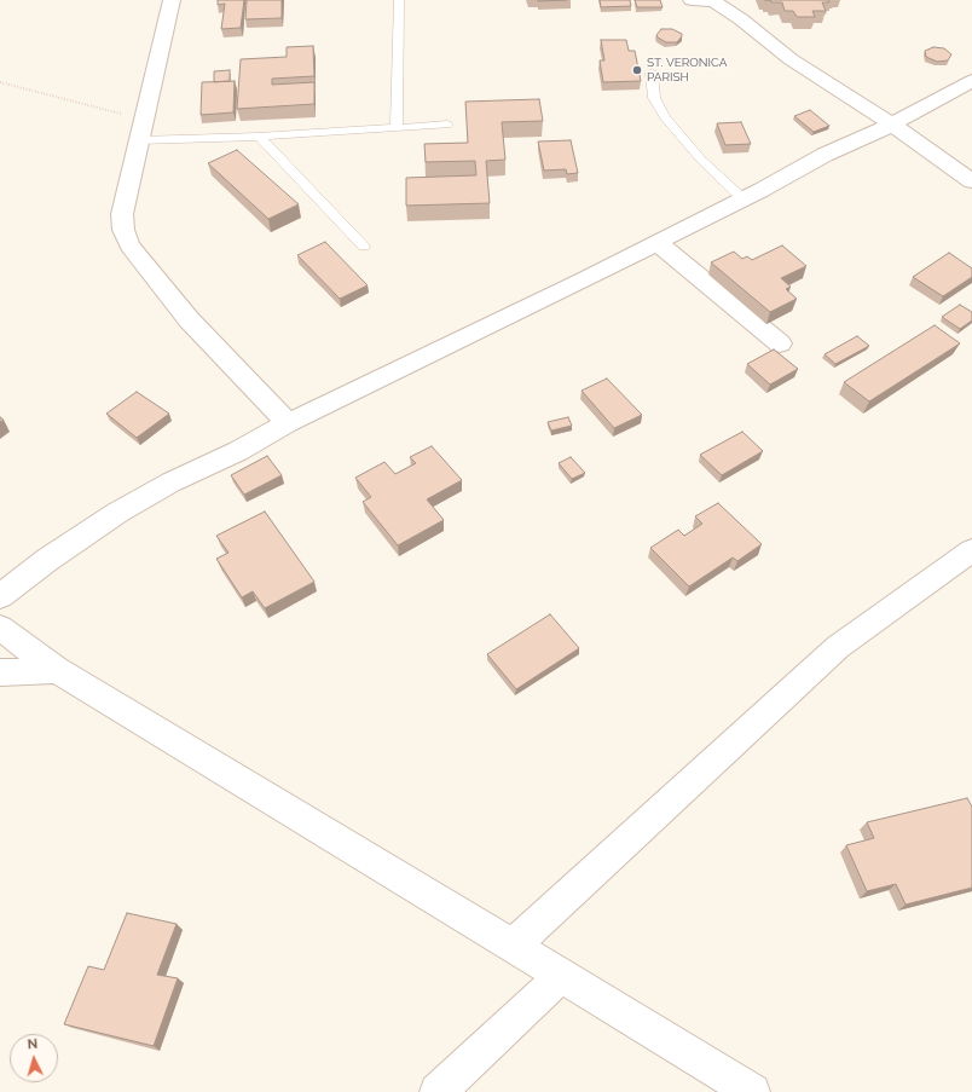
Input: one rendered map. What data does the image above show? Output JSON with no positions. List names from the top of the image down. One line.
{"places":["ST. VERONICA PARISH"],"north":"top"}
